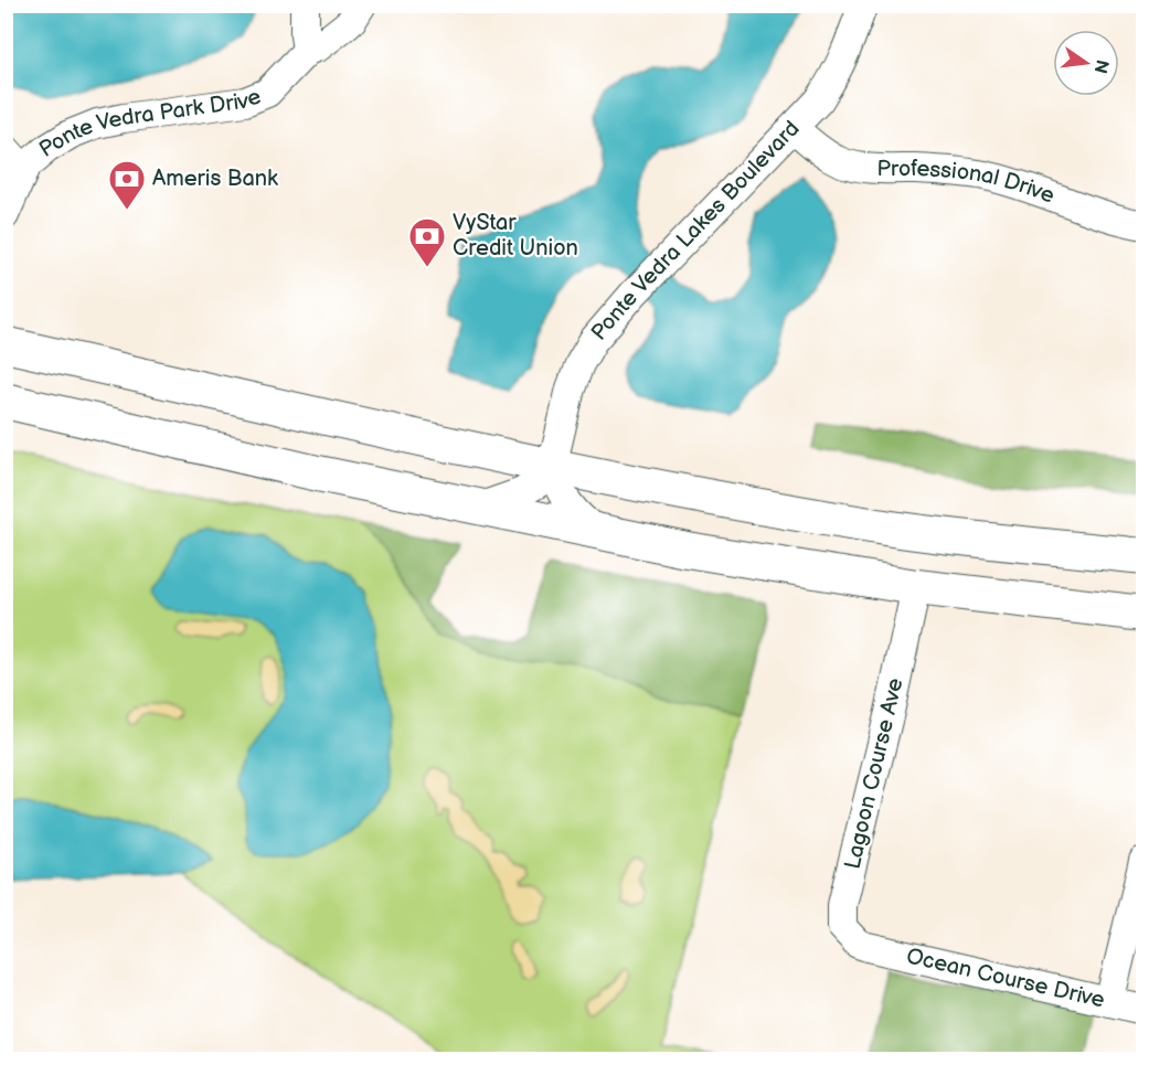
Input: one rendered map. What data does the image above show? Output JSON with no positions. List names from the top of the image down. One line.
{"streets":{"street":["Ponte Vedra Park Drive","Professional Drive","Ponte Vedra Lakes Boulevard","Lagoon Course Ave","Ocean Course Drive"]},"crossings":[["Professional Drive","Ponte Vedra Lakes Boulevard"],["Lagoon Course Ave","Ocean Course Drive"]],"places":{"bank":["Ameris Bank","VyStar Credit Union"]},"north":"right"}
